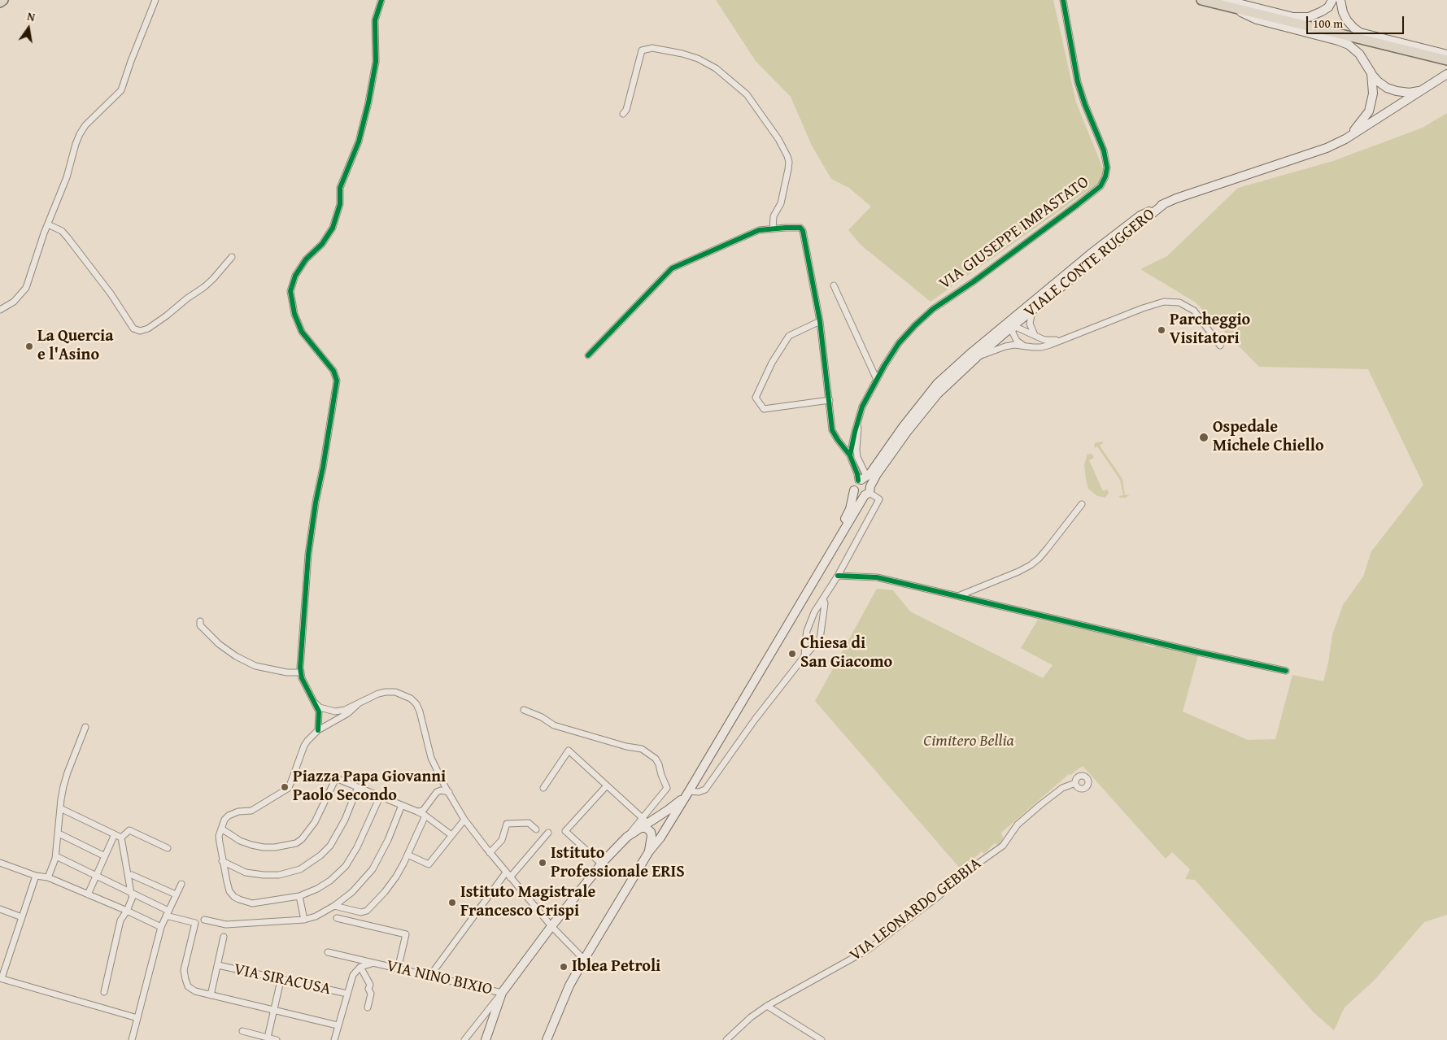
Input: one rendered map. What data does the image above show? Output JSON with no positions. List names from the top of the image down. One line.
{"streets":{"main road":["VIALE CONTE RUGGERO"],"street":["VIA GIUSEPPE IMPASTATO","VIA LEONARDO GEBBIA","VIA NINO BIXIO","VIA SIRACUSA"]},"parks":["Cimitero Bellia"],"places":["Parcheggio Visitatori","La Quercia e l'Asino","Ospedale Michele Chiello","Chiesa di San Giacomo","Piazza Papa Giovanni Paolo Secondo","Istituto Professionale ERIS","Istituto Magistrale Francesco Crispi","Iblea Petroli"],"scale_bar":"100 m","north":"top"}
